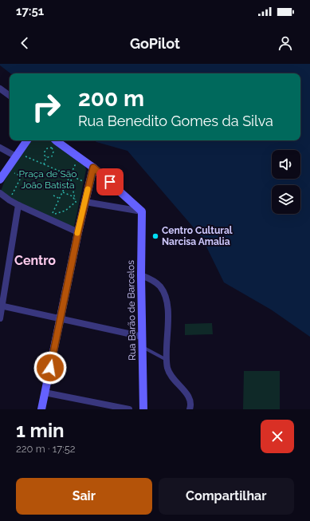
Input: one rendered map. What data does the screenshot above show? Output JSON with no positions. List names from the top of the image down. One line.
{"streets":{"main road":["Rua Barão de Barcelos"]},"districts":["Centro"],"parks":["Praça de São João Batista"],"places":["Centro Cultural Narcisa Amalia"],"page":{"status":"17:51","header":"GoPilot","turn":["200 m","Rua Benedito Gomes da Silva"],"heading":["1 min","220 m · 17:52"],"buttons":["Sair","Compartilhar"]}}
